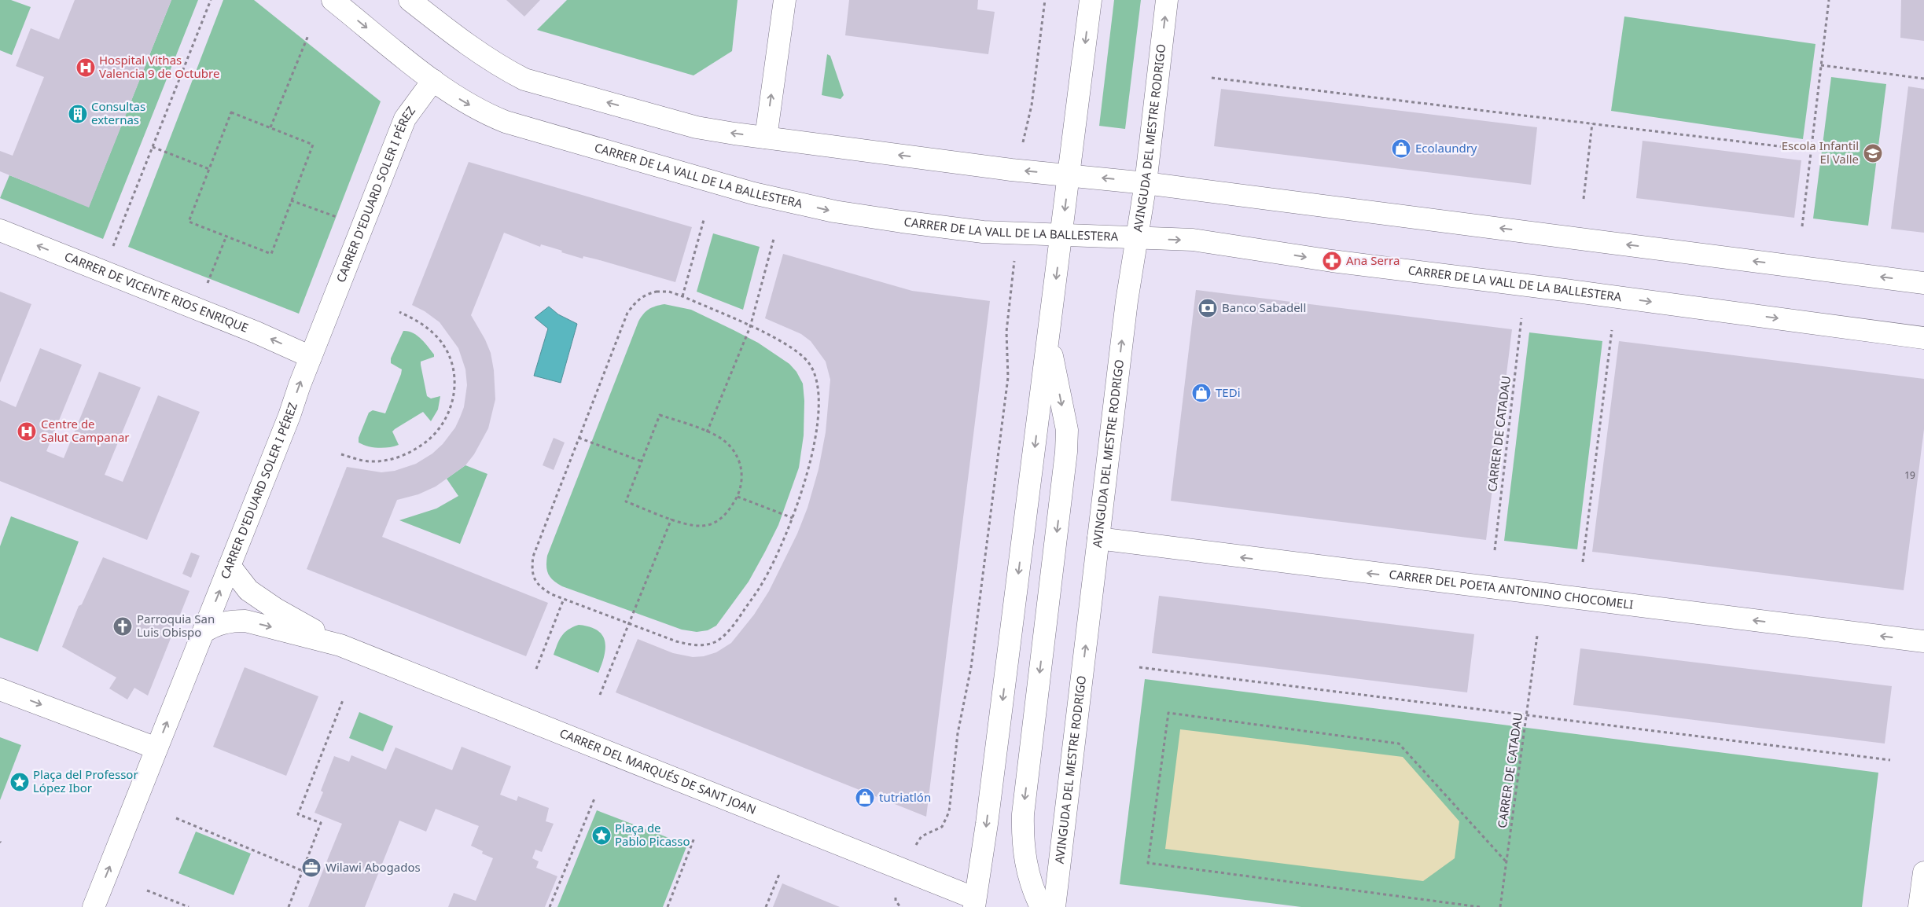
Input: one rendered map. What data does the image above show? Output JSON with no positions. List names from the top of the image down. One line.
{"streets":{"street":["AVINGUDA DEL MESTRE RODRIGO","CARRER DE LA VALL DE LA BALLESTERA","CARRER D'EDUARD SOLER I PÉREZ","CARRER DE VICENTE RIOS ENRIQUE","CARRER DEL POETA ANTONINO CHOCOMELI","CARRER DEL MARQUÉS DE SANT JOAN"],"path":["CARRER DE CATADAU"]},"crossings":[["AVINGUDA DEL MESTRE RODRIGO","CARRER DE LA VALL DE LA BALLESTERA"],["AVINGUDA DEL MESTRE RODRIGO","CARRER DEL POETA ANTONINO CHOCOMELI"],["CARRER DE LA VALL DE LA BALLESTERA","CARRER D'EDUARD SOLER I PÉREZ"],["CARRER D'EDUARD SOLER I PÉREZ","CARRER DE VICENTE RIOS ENRIQUE"],["CARRER D'EDUARD SOLER I PÉREZ","CARRER DEL MARQUÉS DE SANT JOAN"]],"one_way":["CARRER D'EDUARD SOLER I PÉREZ","CARRER DE VICENTE RIOS ENRIQUE","CARRER DEL POETA ANTONINO CHOCOMELI"],"places":{"hospital":["Hospital Vithas Valencia 9 de Octubre","Centre de Salut Campanar"],"building":["Consultas externas"],"shop":["Ecolaundry","TEDi","tutriatlón"],"school or university":["Escola Infantil El Valle"],"pharmacy":["Ana Serra"],"bank":["Banco Sabadell"],"church":["Parroquia San Luis Obispo"],"place":["Plaça del Professor López Ibor","Plaça de Pablo Picasso"],"office":["Wilawi Abogados"]},"house_numbers":["19"]}
